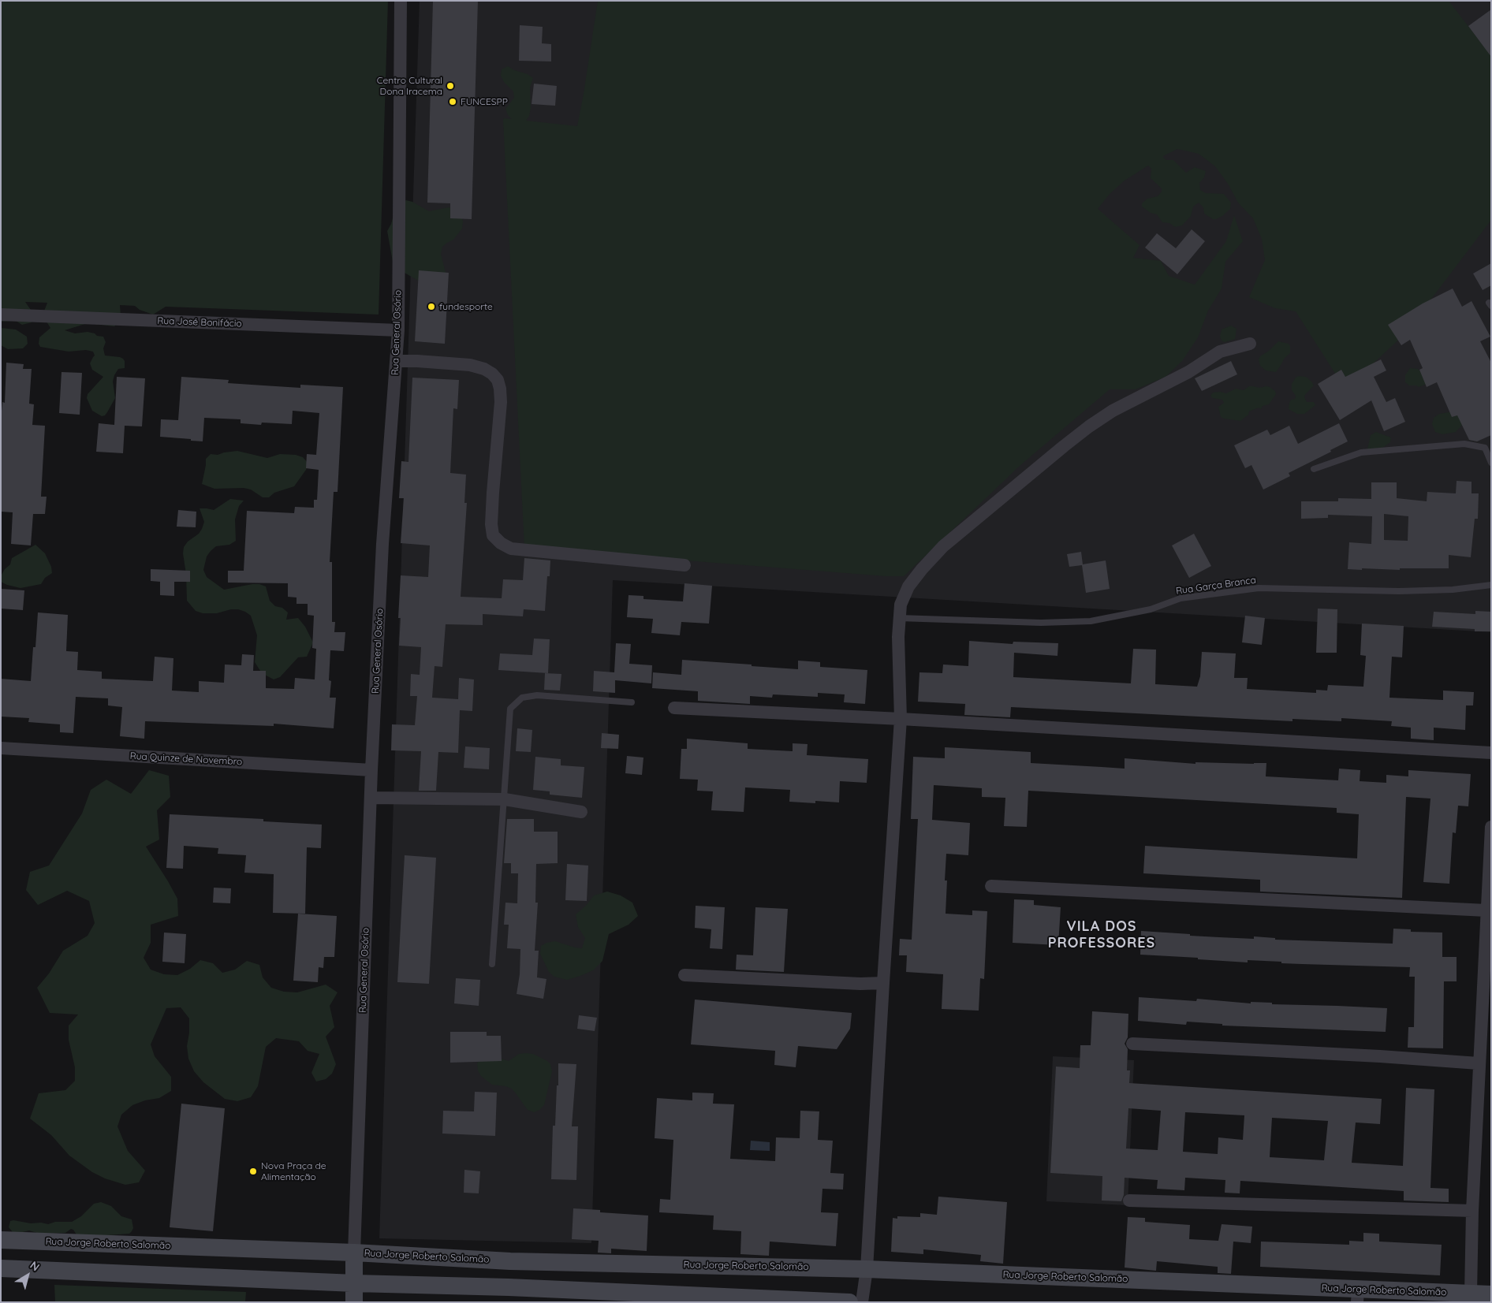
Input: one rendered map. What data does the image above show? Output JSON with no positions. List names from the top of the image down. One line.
{"streets":{"main road":["Rua General Osório","Rua Jorge Roberto Salomão"],"street":["Rua José Bonifácio","Rua Quinze de Novembro"],"lane":["Rua Garça Branca"]},"crossings":[["Rua José Bonifácio","Rua General Osório"],["Rua General Osório","Rua Quinze de Novembro"],["Rua General Osório","Rua Jorge Roberto Salomão"]],"districts":["VILA DOS PROFESSORES"],"places":["Centro Cultural Dona Iracema","FUNCESPP","fundesporte","Nova Praça de Alimentação"],"north":"top right"}
